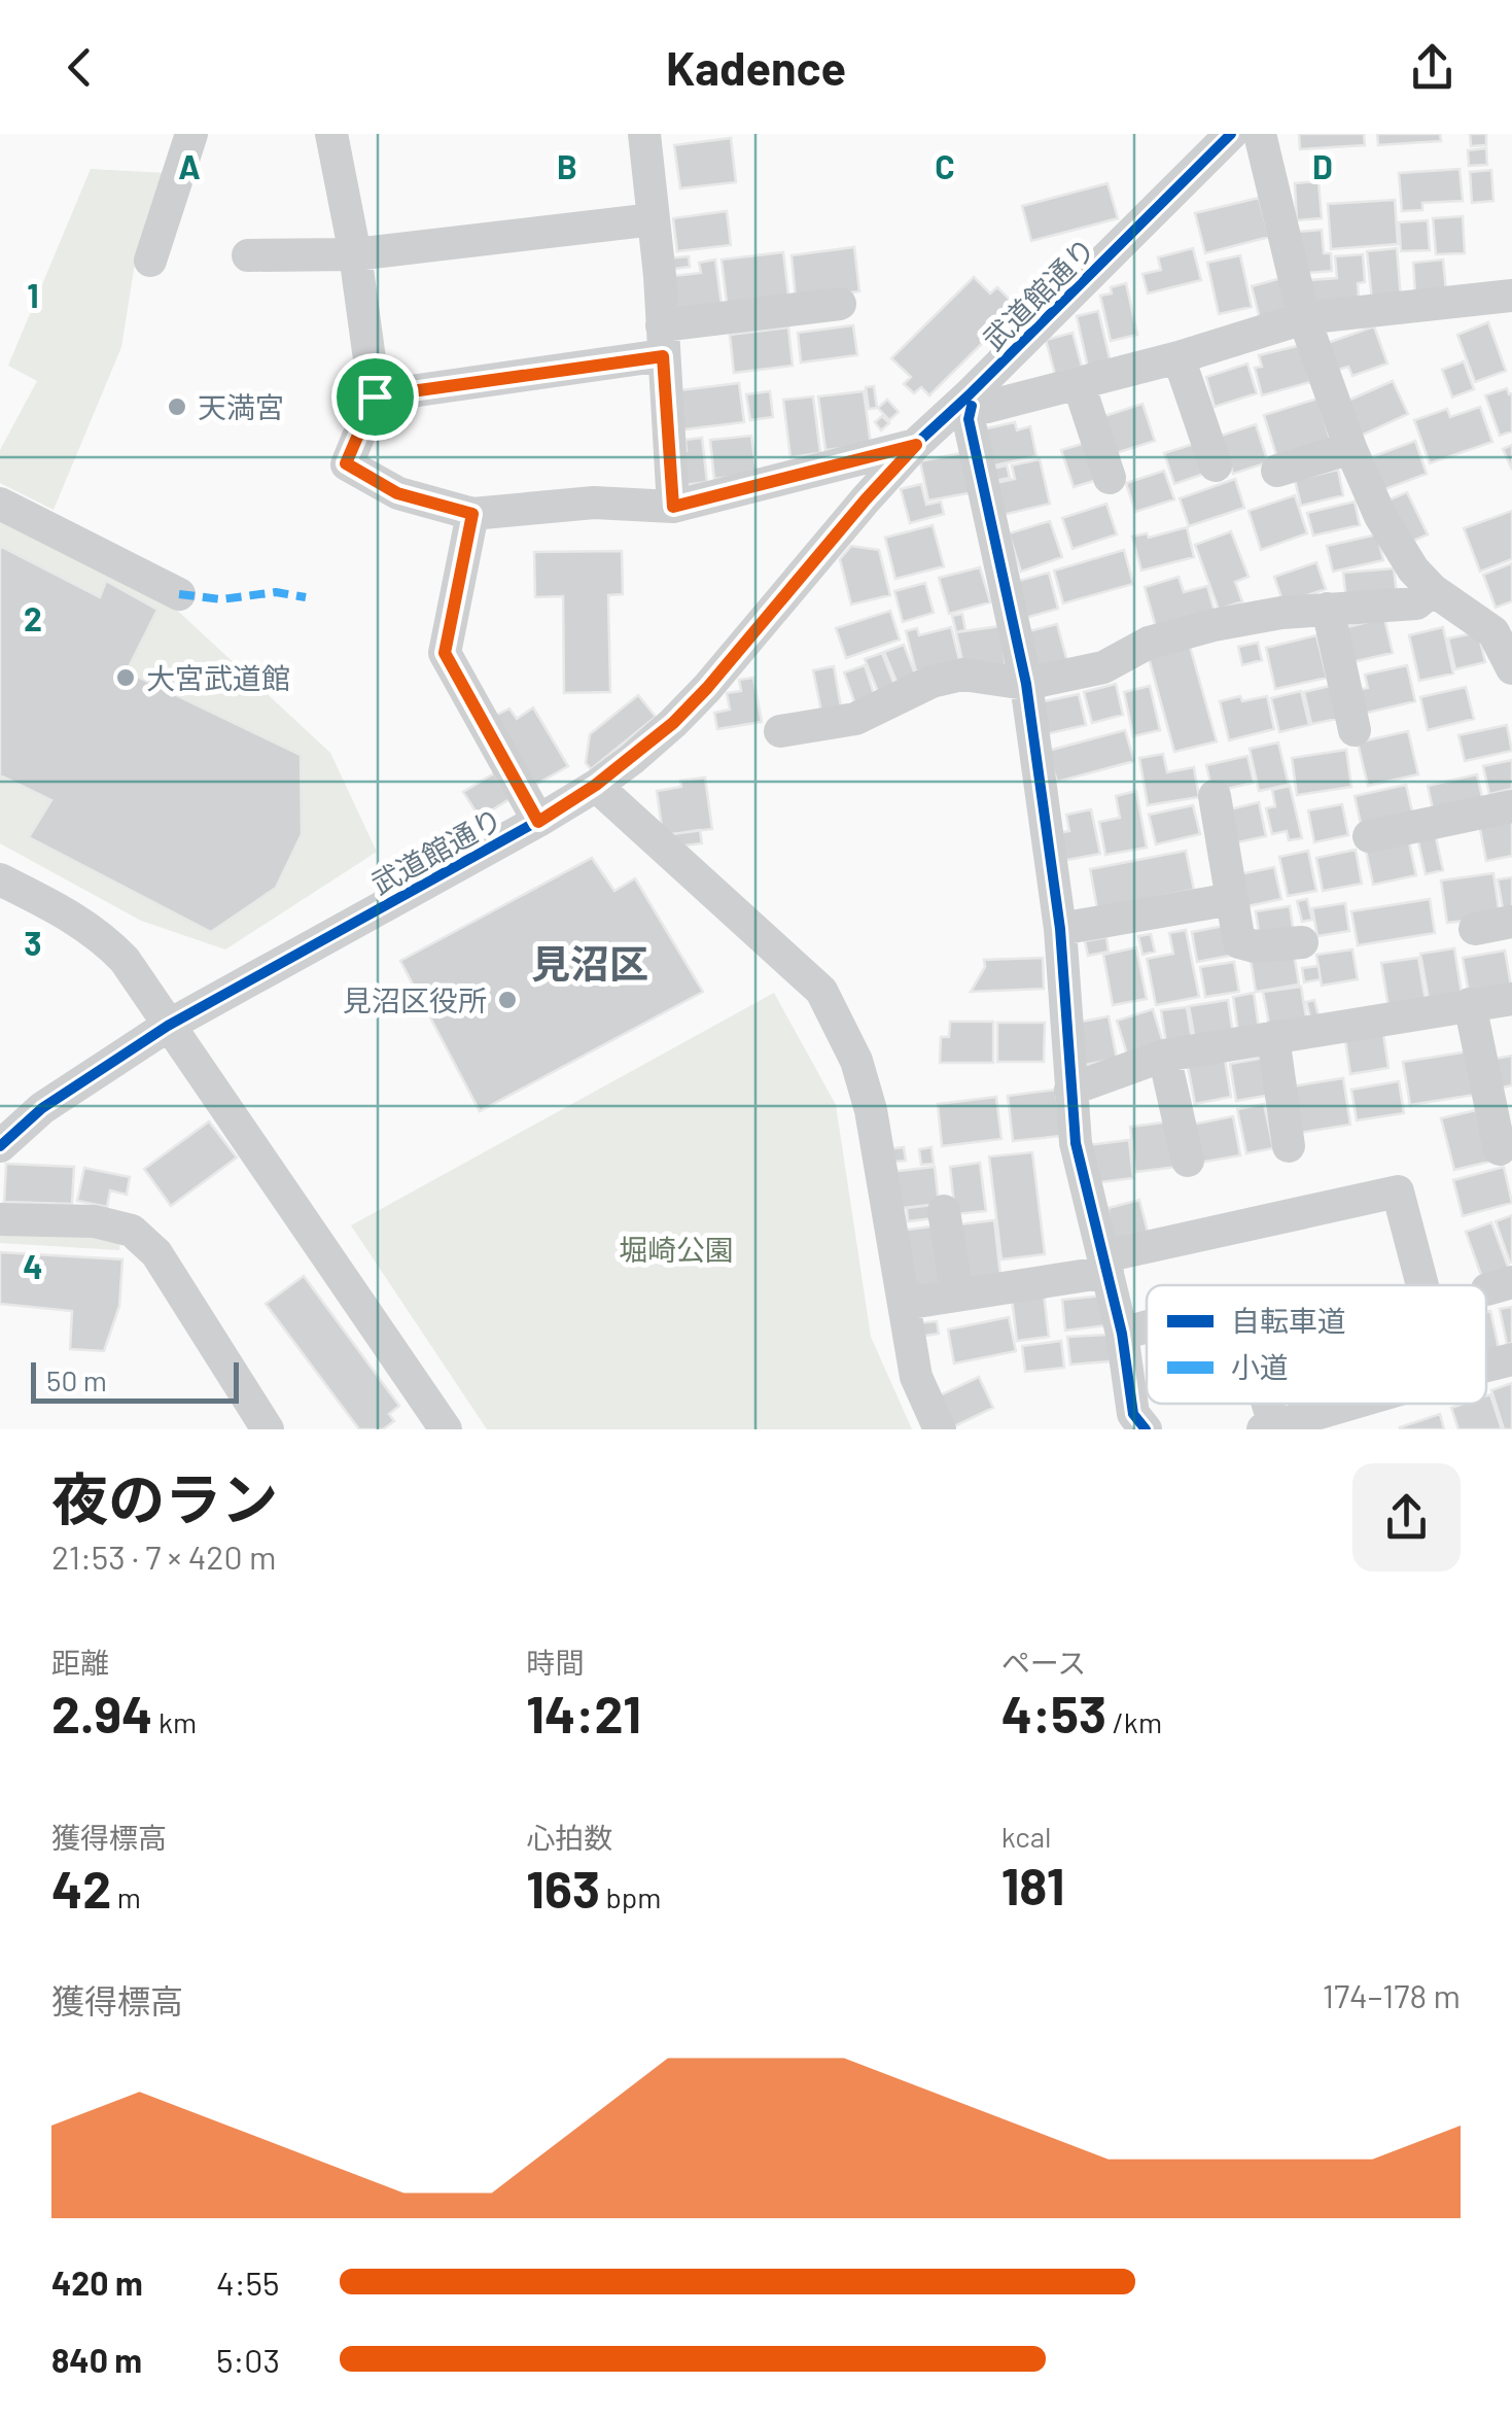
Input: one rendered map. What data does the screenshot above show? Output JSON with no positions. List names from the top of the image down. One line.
{"streets":{"street":["武道館通り"]},"districts":["見沼区"],"parks":["堀崎公園"],"places":["天満宮","大宮武道館","見沼区役所"],"legend":["自転車道","小道"],"scale_bar":"50 m","page":{"header":"Kadence","scale":"50 m","heading":["夜のラン","21:53 · 7 × 420 m"],"stats":[["距離","2.94 km"],["時間","14:21"],["ペース","4:53 /km"],["獲得標高","42 m"],["心拍数","163 bpm"],["kcal","181"]],"chart":["獲得標高","174–178 m"],"list":[{"name":"420 m","note":"4:55"},{"name":"840 m","note":"5:03"}]},"grid":{"columns":["A","B","C","D"],"rows":["1","2","3","4"]}}
